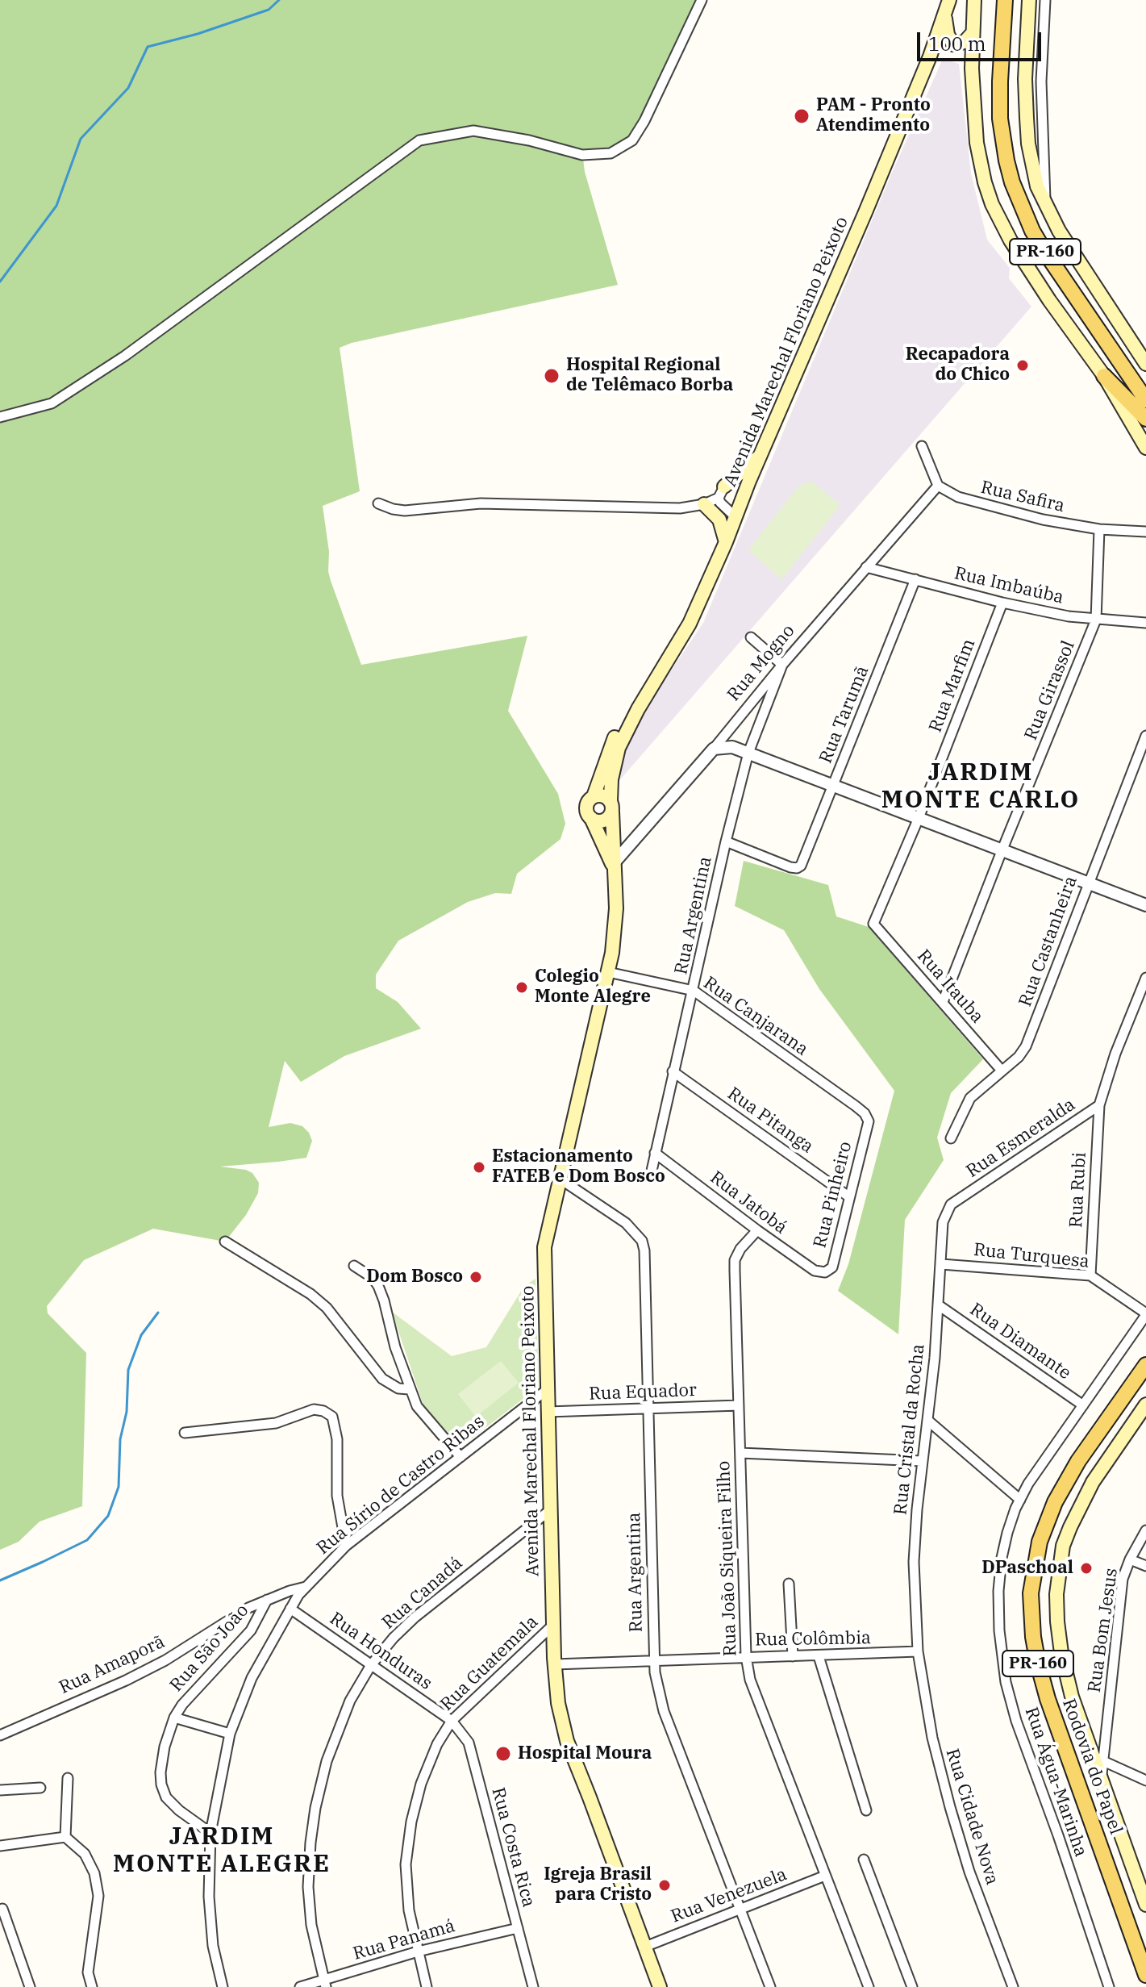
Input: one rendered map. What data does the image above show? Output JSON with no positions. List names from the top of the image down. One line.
{"streets":{"main road":["PR-160","Avenida Marechal Floriano Peixoto","Rodovia do Papel"],"street":["Rua Safira","Rua Imbaúba","Rua Mogno","Rua Marfim","Rua Girassol","Rua Tarumã","Rua Argentina","Rua Castanheira","Rua Itauba","Rua Canjarana","Rua Pitanga","Rua Esmeralda","Rua Rubi","Rua Pinheiro","Rua Jatobá","Rua Turquesa","Rua Diamante","Rua Equador","Rua Cristal da Rocha","Rua Sírio de Castro Ribas","Rua João Siqueira Filho","Rua Canadá","Rua Bom Jesus","Rua Colômbia","Rua São João","Rua Honduras","Rua Guatemala","Rua Amaporã","Rua Água-Marinha","Rua Cidade Nova","Rua Costa Rica","Rua Venezuela","Rua Panamá"]},"crossings":[["Avenida Marechal Floriano Peixoto","Rua Mogno"],["Avenida Marechal Floriano Peixoto","Rua Argentina"],["Avenida Marechal Floriano Peixoto","Rua Canjarana"],["Avenida Marechal Floriano Peixoto","Rua Equador"],["Avenida Marechal Floriano Peixoto","Rua Sírio de Castro Ribas"],["Avenida Marechal Floriano Peixoto","Rua Canadá"],["Avenida Marechal Floriano Peixoto","Rua Colômbia"],["Avenida Marechal Floriano Peixoto","Rua Guatemala"],["Avenida Marechal Floriano Peixoto","Rua Venezuela"],["Rua Safira","Rua Mogno"],["Rua Safira","Rua Girassol"],["Rua Imbaúba","Rua Mogno"],["Rua Imbaúba","Rua Marfim"],["Rua Imbaúba","Rua Girassol"],["Rua Imbaúba","Rua Tarumã"],["Rua Mogno","Rua Argentina"],["Rua Marfim","Rua Itauba"],["Rua Girassol","Rua Itauba"],["Rua Tarumã","Rua Argentina"],["Rua Argentina","Rua Canjarana"],["Rua Argentina","Rua Pitanga"],["Rua Argentina","Rua Jatobá"],["Rua Argentina","Rua Equador"],["Rua Argentina","Rua Colômbia"],["Rua Argentina","Rua Venezuela"],["Rua Castanheira","Rua Itauba"],["Rua Canjarana","Rua Pinheiro"],["Rua Pitanga","Rua Pinheiro"],["Rua Esmeralda","Rua Rubi"],["Rua Esmeralda","Rua Cristal da Rocha"],["Rua Rubi","Rua Turquesa"],["Rua Pinheiro","Rua Jatobá"],["Rua Jatobá","Rua João Siqueira Filho"],["Rua Turquesa","Rua Cristal da Rocha"],["Rua Turquesa","Rua Água-Marinha"],["Rua Diamante","Rua Cristal da Rocha"],["Rua Diamante","Rua Água-Marinha"],["Rua Equador","Rua João Siqueira Filho"],["Rua Cristal da Rocha","Rua Colômbia"],["Rua Cristal da Rocha","Rua Cidade Nova"],["Rua Sírio de Castro Ribas","Rua São João"],["Rua Sírio de Castro Ribas","Rua Honduras"],["Rua Sírio de Castro Ribas","Rua Amaporã"],["Rua João Siqueira Filho","Rua Colômbia"],["Rua João Siqueira Filho","Rua Venezuela"],["Rua Canadá","Rua Honduras"],["Rua Canadá","Rua Panamá"],["Rua Colômbia","Rua Cidade Nova"],["Rua São João","Rua Amaporã"],["Rua Honduras","Rua Guatemala"],["Rua Honduras","Rua Costa Rica"],["Rua Guatemala","Rua Costa Rica"],["Rua Guatemala","Rua Panamá"],["Rua Costa Rica","Rua Panamá"]],"districts":["JARDIM MONTE CARLO","JARDIM MONTE ALEGRE"],"places":["PAM - Pronto Atendimento","Recapadora do Chico","Hospital Regional de Telêmaco Borba","Colegio Monte Alegre","Estacionamento FATEB e Dom Bosco","Dom Bosco","DPaschoal","Hospital Moura","Igreja Brasil para Cristo"],"scale_bar":"100 m"}
